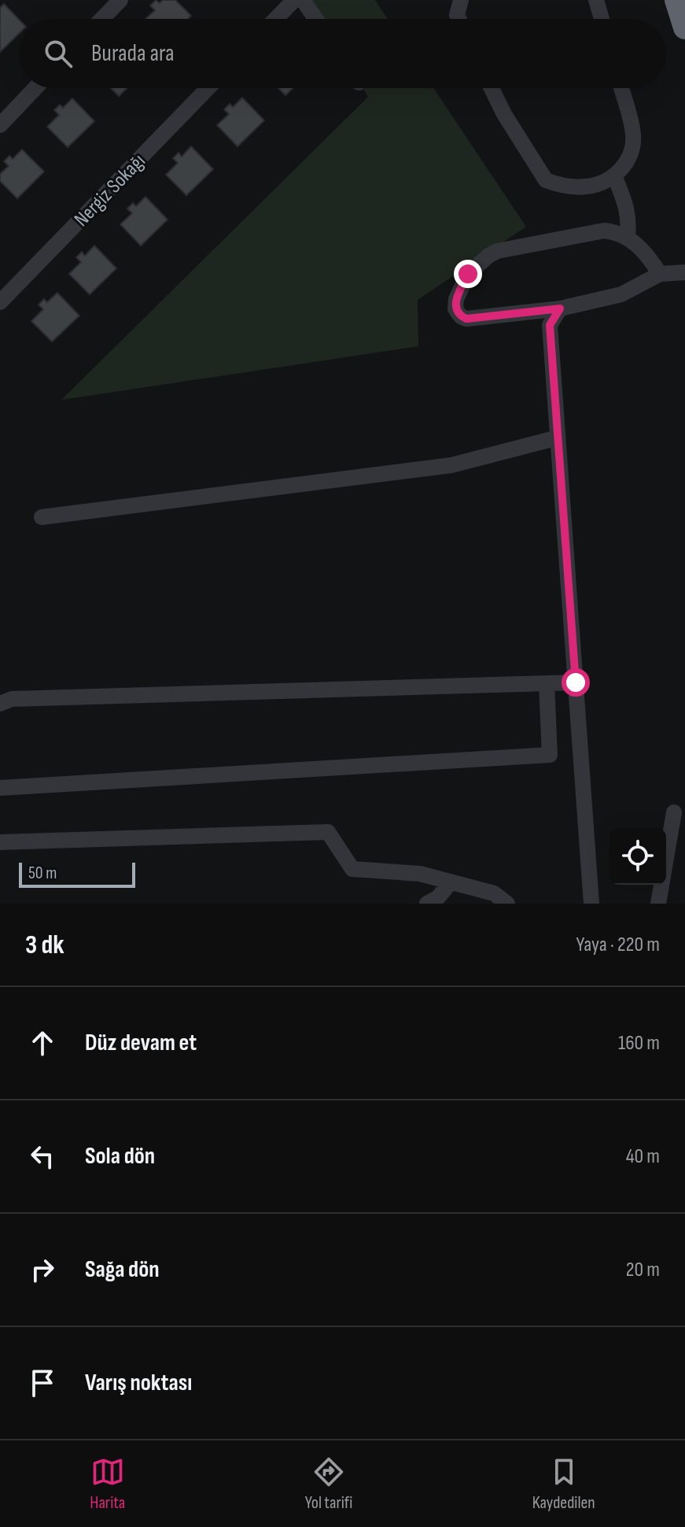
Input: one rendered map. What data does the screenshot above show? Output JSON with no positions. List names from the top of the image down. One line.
{"streets":{"street":["Nergiz Sokağı"]},"scale_bar":"50 m","page":{"search":"Burada ara","scale":"50 m","heading":["3 dk","Yaya · 220 m"],"list":[["Düz devam et","160 m"],["Sola dön","40 m"],["Sağa dön","20 m"],"Varış noktası"],"nav":["Harita","Yol tarifi","Kaydedilen"]}}
